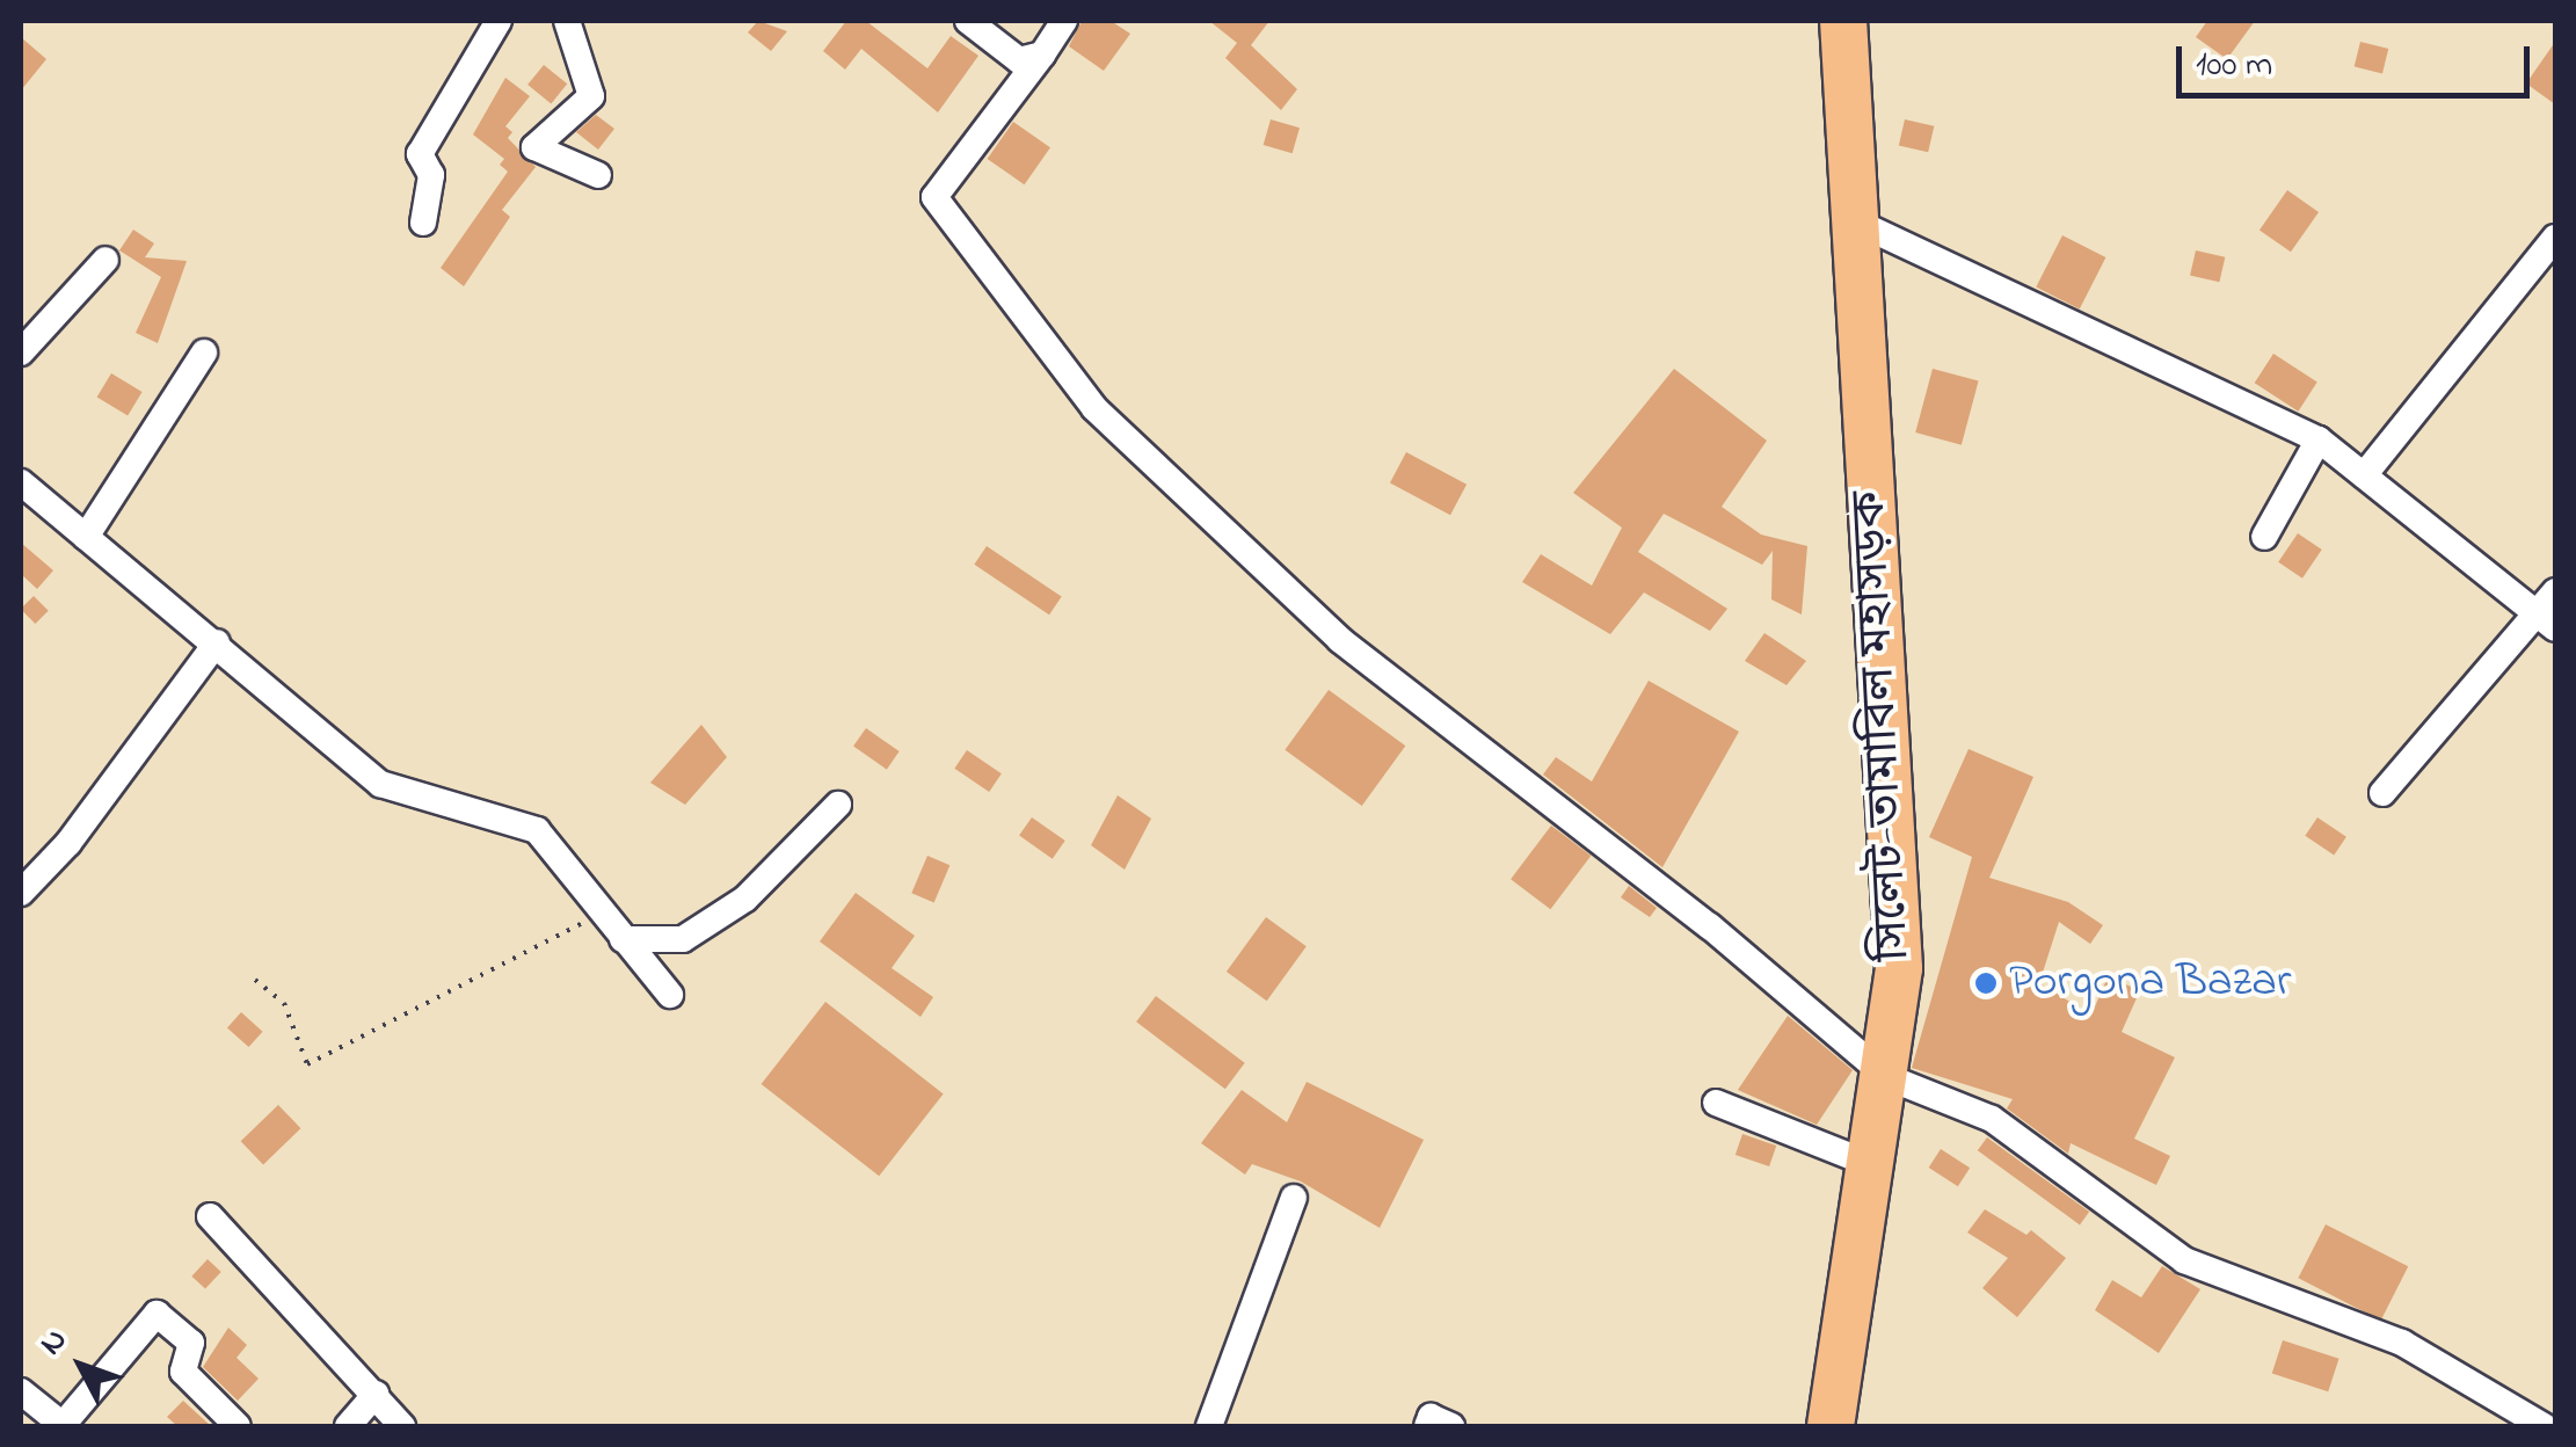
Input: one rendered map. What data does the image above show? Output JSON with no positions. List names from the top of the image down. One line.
{"streets":{"highway":["সিলেট-তামাবিল মহাসড়ক"]},"places":["Porgona Bazar"],"scale_bar":"100 m","north":"top left"}
